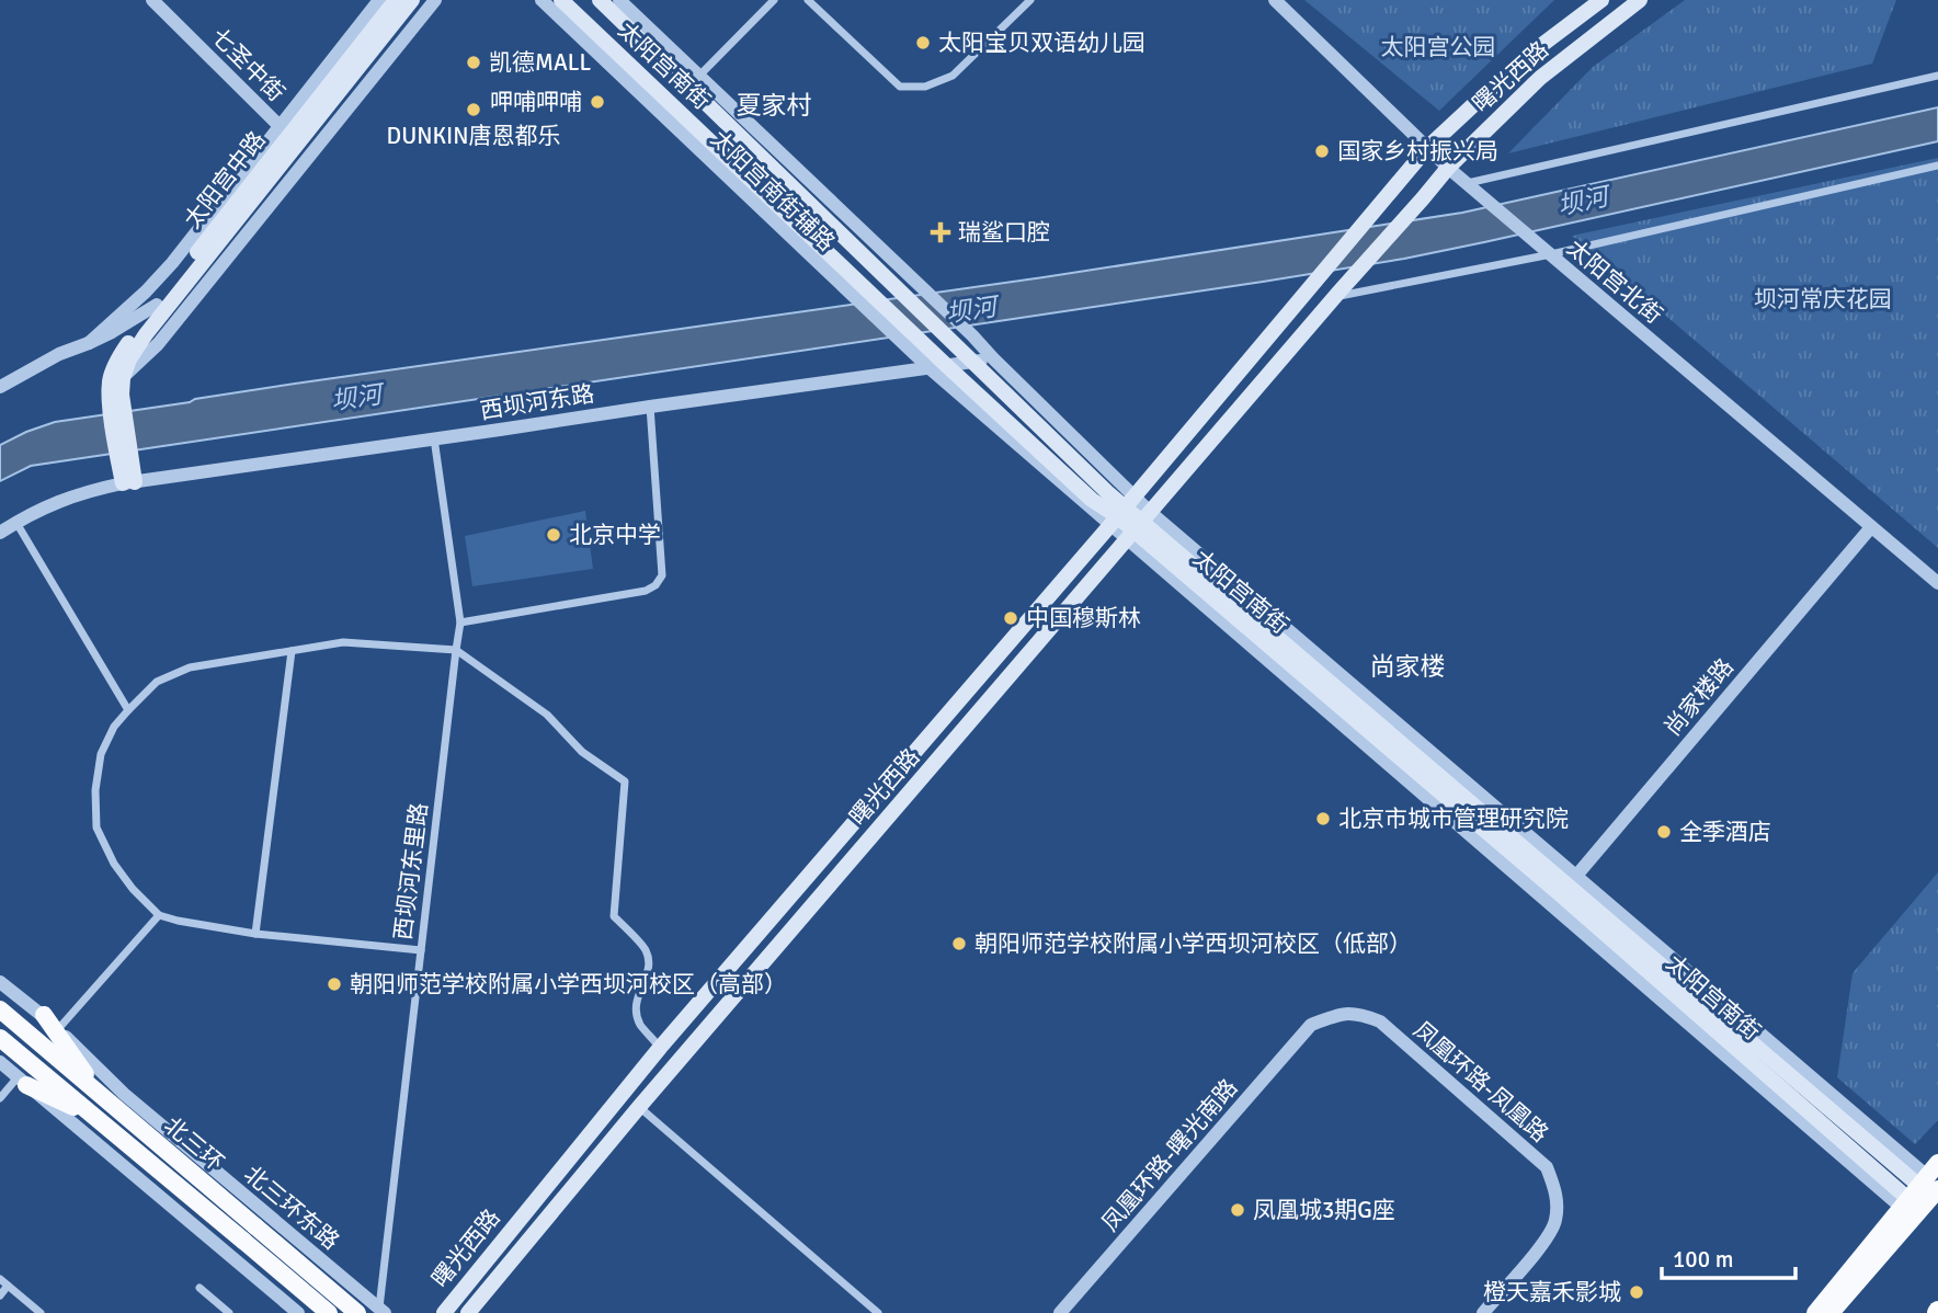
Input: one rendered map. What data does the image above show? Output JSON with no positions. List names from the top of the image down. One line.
{"streets":{"highway":["北三环"],"main road":["太阳宫南街","曙光西路","太阳宫中路"],"street":["七圣中街","太阳宫南街辅路","太阳宫北街","西坝河东路","尚家楼路","西坝河东里路","凤凰环路-凤凰路","凤凰环路-曙光南路","北三环东路"]},"crossings":[["七圣中街","太阳宫中路"],["太阳宫南街","曙光西路"],["太阳宫南街","太阳宫南街辅路"],["太阳宫南街","西坝河东路"],["太阳宫南街","尚家楼路"],["曙光西路","太阳宫北街"],["太阳宫北街","尚家楼路"],["西坝河东路","西坝河东里路"],["西坝河东里路","北三环东路"],["凤凰环路-凤凰路","凤凰环路-曙光南路"]],"districts":["夏家村","尚家楼"],"water":["坝河"],"parks":["太阳宫公园","坝河常庆花园"],"places":{"other":["太阳宝贝双语幼儿园","凯德MALL","呷哺呷哺","DUNKIN唐恩都乐","国家乡村振兴局","北京中学","中国穆斯林","北京市城市管理研究院","全季酒店","朝阳师范学校附属小学西坝河校区（低部）","朝阳师范学校附属小学西坝河校区（高部）","凤凰城3期G座","橙天嘉禾影城"],"health":["瑞鲨口腔"]},"scale_bar":"100 m"}
